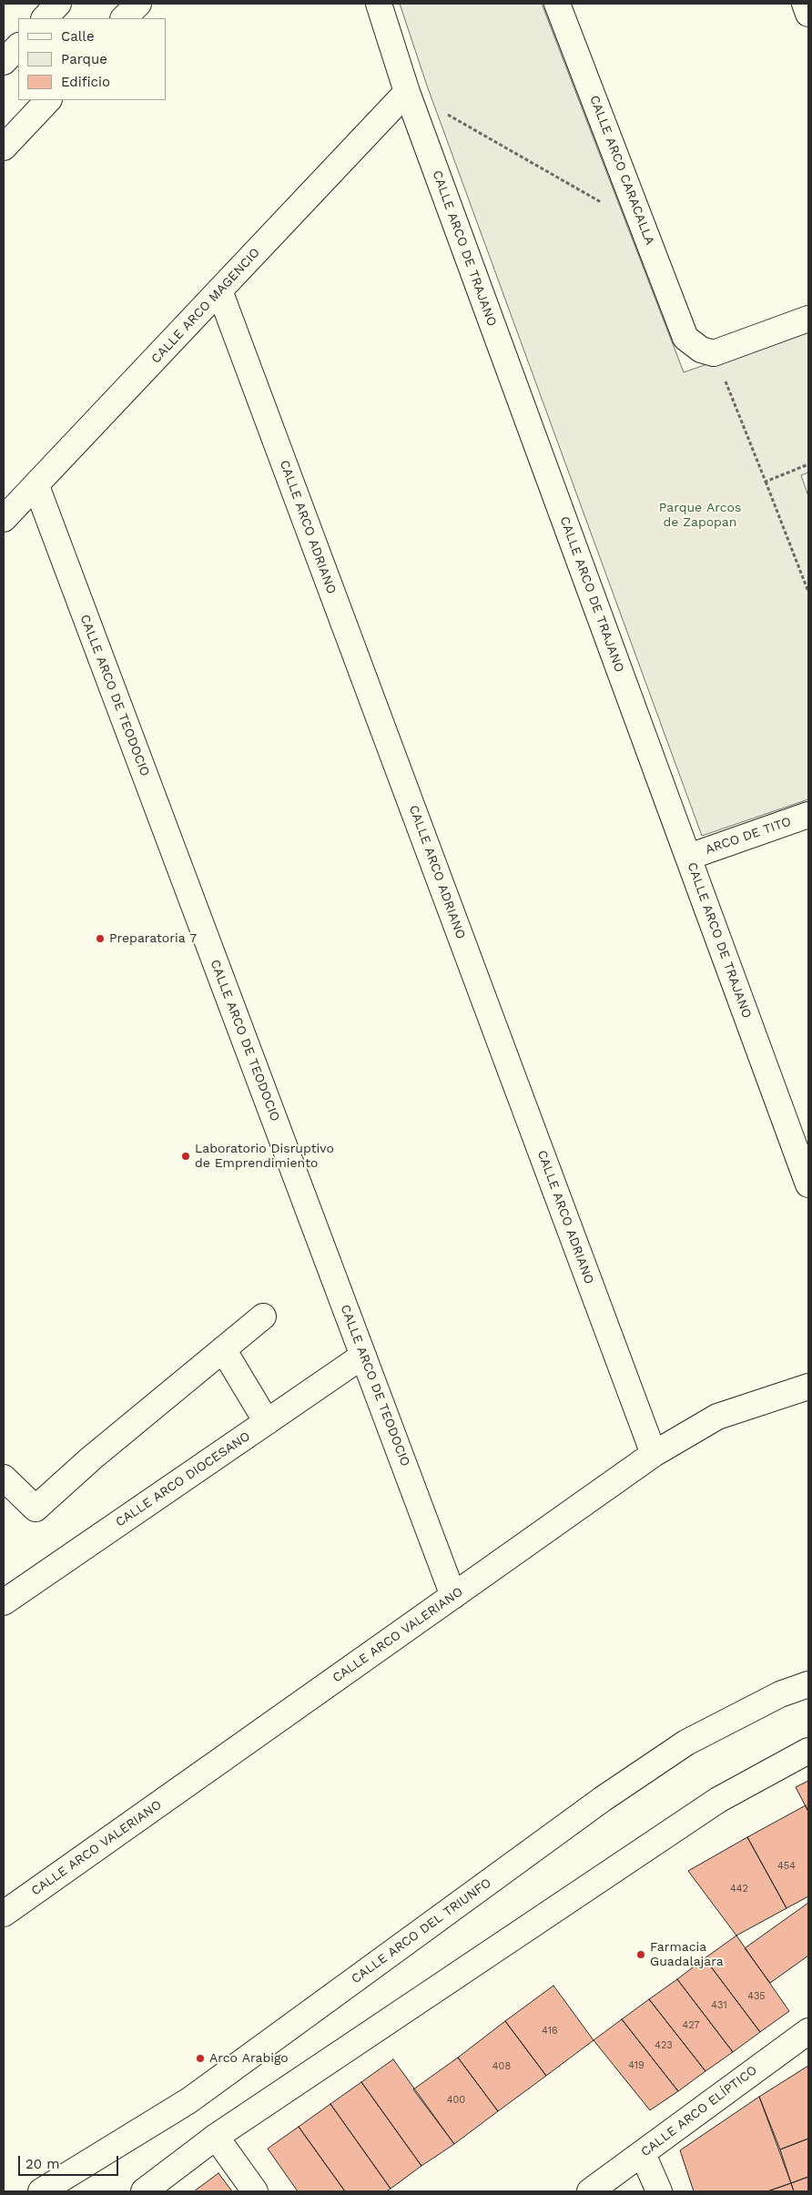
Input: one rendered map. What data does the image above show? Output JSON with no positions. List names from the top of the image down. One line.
{"streets":{"street":["CALLE ARCO CARACALLA","CALLE ARCO DE TRAJANO","CALLE ARCO MAGENCIO","CALLE ARCO ADRIANO","CALLE ARCO DE TEODOCIO","ARCO DE TITO","CALLE ARCO DIOCESANO","CALLE ARCO VALERIANO","CALLE ARCO DEL TRIUNFO","CALLE ARCO ELÍPTICO"]},"crossings":[["CALLE ARCO DE TRAJANO","CALLE ARCO MAGENCIO"],["CALLE ARCO DE TRAJANO","ARCO DE TITO"],["CALLE ARCO MAGENCIO","CALLE ARCO ADRIANO"],["CALLE ARCO MAGENCIO","CALLE ARCO DE TEODOCIO"],["CALLE ARCO ADRIANO","CALLE ARCO VALERIANO"],["CALLE ARCO DE TEODOCIO","CALLE ARCO DIOCESANO"],["CALLE ARCO DE TEODOCIO","CALLE ARCO VALERIANO"]],"parks":["Parque Arcos de Zapopan"],"places":["Preparatoria 7","Laboratorio Disruptivo de Emprendimiento","Farmacia Guadalajara","Arco Arabigo"],"house_numbers":["454","442","435","431","427","416","423","419","408","400"],"legend":["Calle","Parque","Edificio"],"scale_bar":"20 m"}
